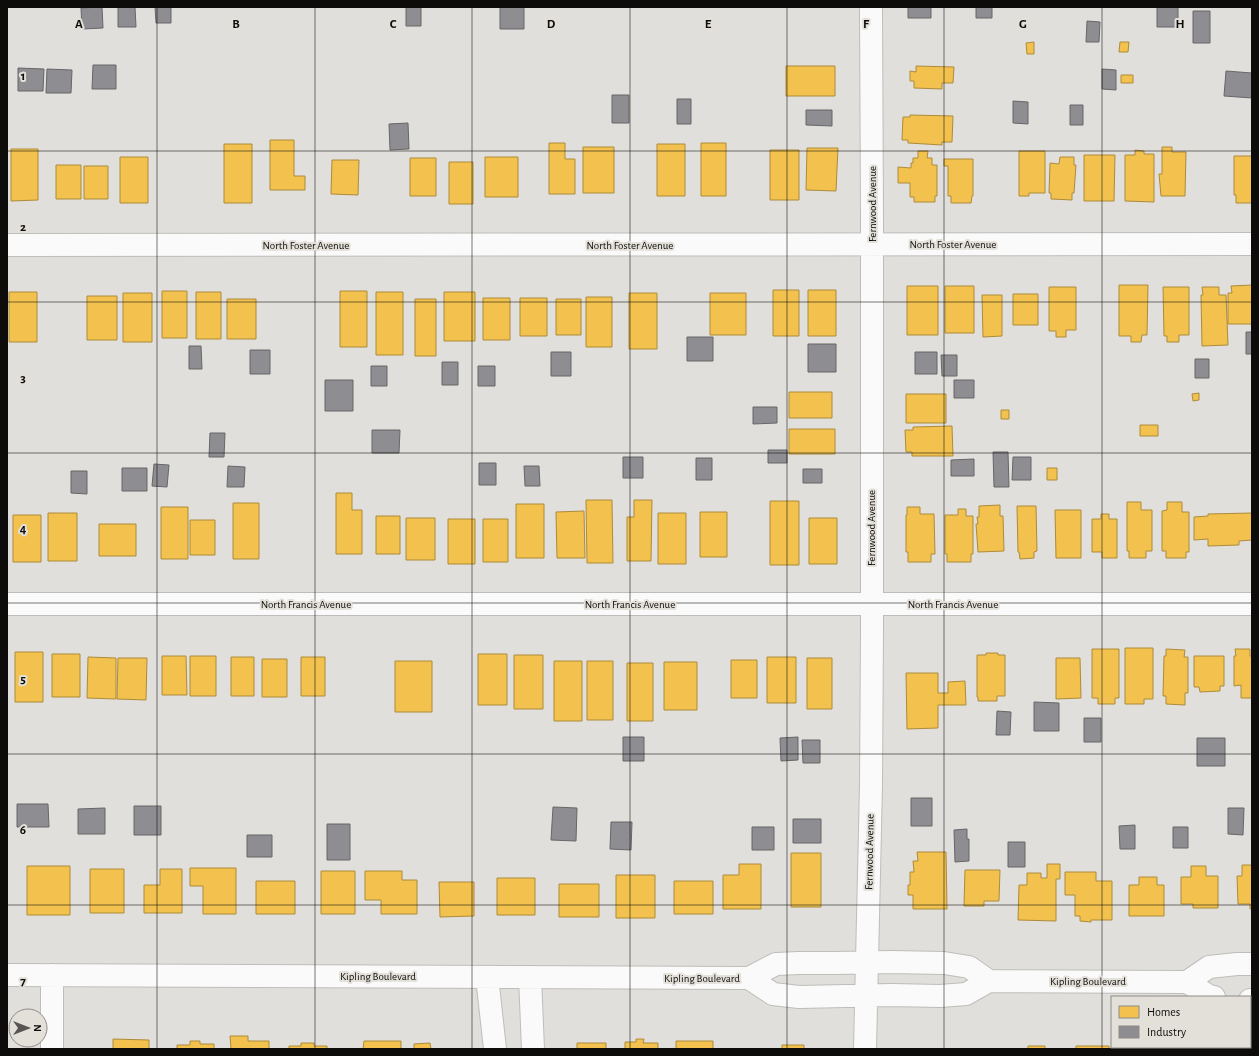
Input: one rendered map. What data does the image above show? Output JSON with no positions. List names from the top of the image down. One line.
{"streets":{"street":["Fernwood Avenue","North Foster Avenue","North Francis Avenue","Kipling Boulevard"]},"crossings":[["Fernwood Avenue","North Foster Avenue"],["Fernwood Avenue","North Francis Avenue"],["Fernwood Avenue","Kipling Boulevard"]],"legend":["Homes","Industry"],"north":"right","grid":{"columns":["A","B","C","D","E","F","G","H"],"rows":["1","2","3","4","5","6","7"]}}
